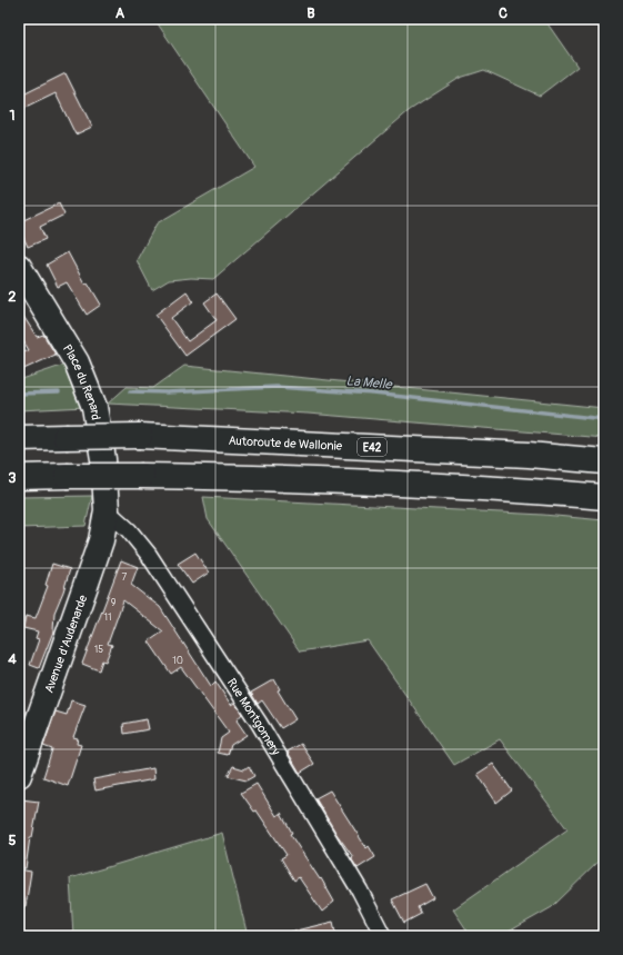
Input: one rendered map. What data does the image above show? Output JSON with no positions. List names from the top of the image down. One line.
{"streets":{"main road":["Place du Renard","Autoroute de Wallonie","E42","Avenue d'Audenarde"],"street":["Rue Montgomery"]},"crossings":[["Place du Renard","Avenue d'Audenarde"],["Place du Renard","Rue Montgomery"],["Avenue d'Audenarde","Rue Montgomery"]],"water":["La Melle"],"house_numbers":["7","9","11","15","10"],"grid":{"columns":["A","B","C"],"rows":["1","2","3","4","5"]}}
